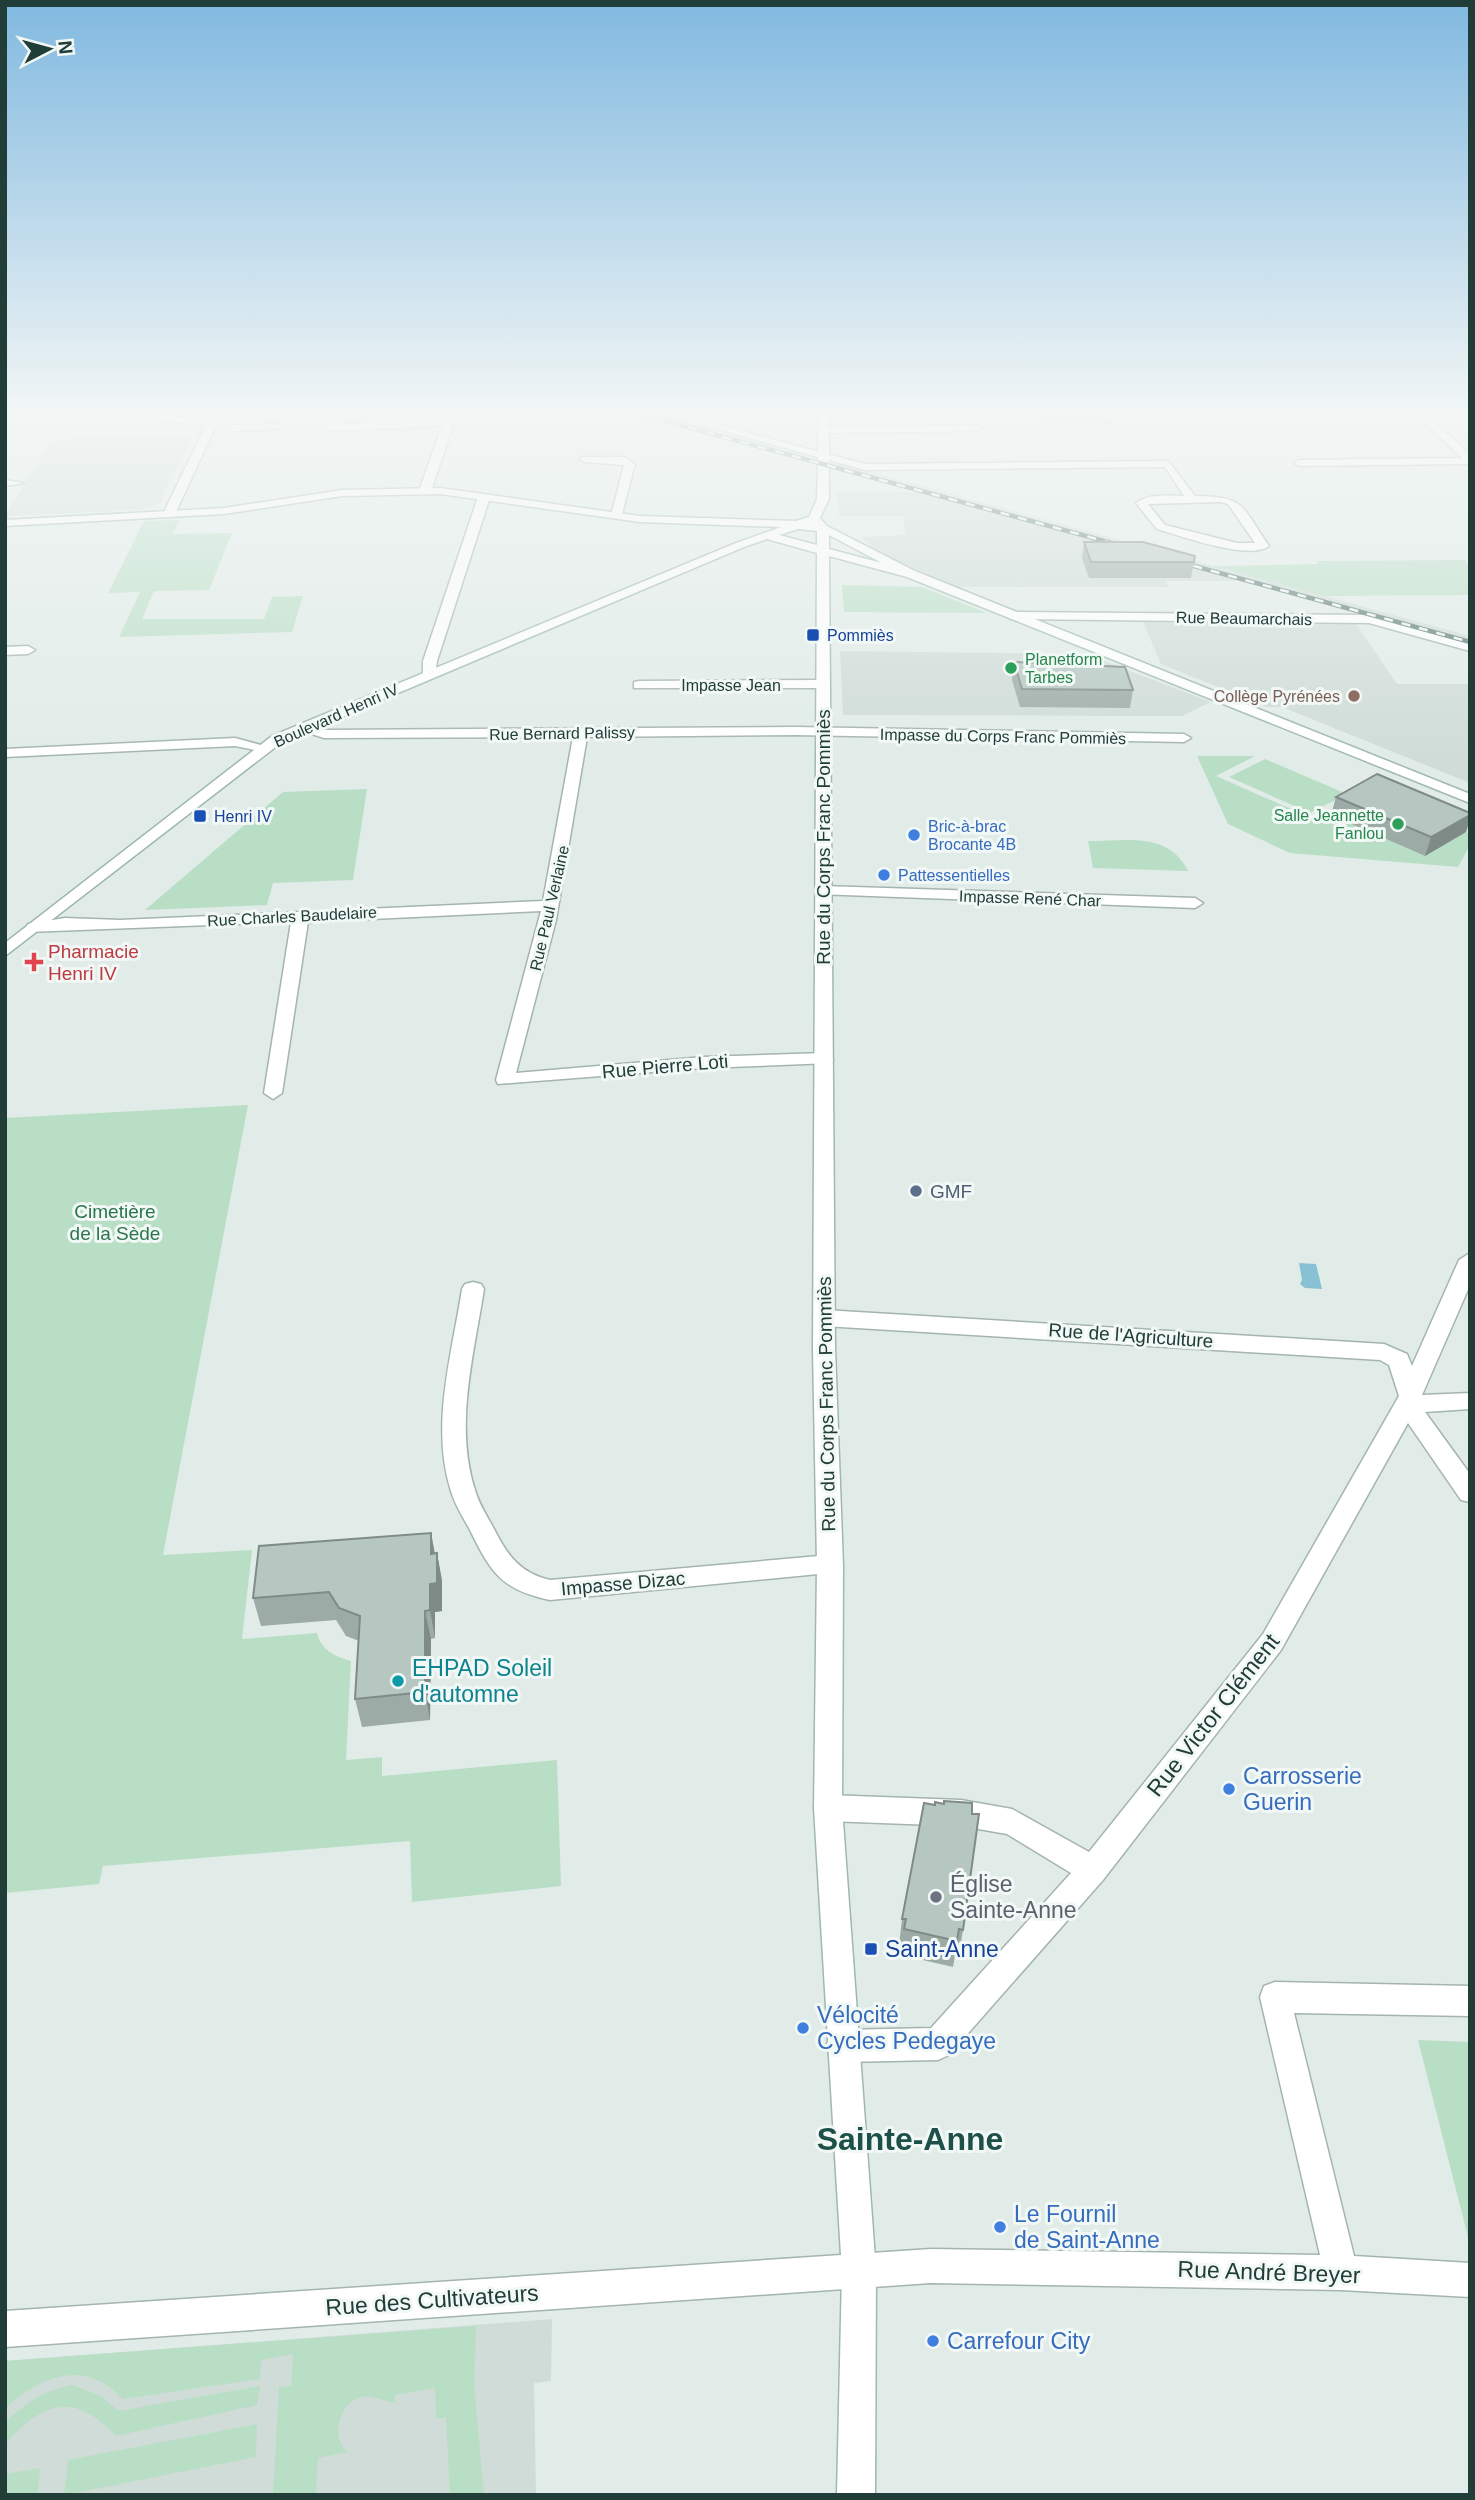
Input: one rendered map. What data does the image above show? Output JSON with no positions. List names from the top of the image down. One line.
{"streets":{"street":["Rue Beaumarchais","Impasse Jean","Boulevard Henri IV","Rue Bernard Palissy","Impasse du Corps Franc Pommiès","Rue du Corps Franc Pommiès","Impasse René Char","Rue Paul Verlaine","Rue Charles Baudelaire","Rue Pierre Loti","Rue de l'Agriculture","Impasse Dizac","Rue Victor Clément","Rue André Breyer","Rue des Cultivateurs"]},"crossings":[["Impasse Jean","Rue du Corps Franc Pommiès"],["Boulevard Henri IV","Rue Bernard Palissy"],["Boulevard Henri IV","Rue Charles Baudelaire"],["Rue Bernard Palissy","Impasse du Corps Franc Pommiès"],["Rue Bernard Palissy","Rue du Corps Franc Pommiès"],["Rue Bernard Palissy","Rue Paul Verlaine"],["Impasse du Corps Franc Pommiès","Rue du Corps Franc Pommiès"],["Rue du Corps Franc Pommiès","Impasse René Char"],["Rue du Corps Franc Pommiès","Rue Pierre Loti"],["Rue du Corps Franc Pommiès","Rue de l'Agriculture"],["Rue du Corps Franc Pommiès","Impasse Dizac"],["Rue du Corps Franc Pommiès","Rue Victor Clément"],["Rue du Corps Franc Pommiès","Rue André Breyer"],["Rue du Corps Franc Pommiès","Rue des Cultivateurs"],["Rue Paul Verlaine","Rue Charles Baudelaire"],["Rue Paul Verlaine","Rue Pierre Loti"],["Rue de l'Agriculture","Rue Victor Clément"],["Rue André Breyer","Rue des Cultivateurs"]],"districts":["Sainte-Anne"],"parks":["Cimetière de la Sède"],"places":{"transit":["Pommiès","Henri IV","Saint-Anne"],"other":["Planetform Tarbes","Collège Pyrénées","Salle Jeannette Fanlou","Bric-à-brac Brocante 4B","Pattessentielles","GMF","EHPAD Soleil d'automne","Carrosserie Guerin","Église Sainte-Anne","Vélocité Cycles Pedegaye","Le Fournil de Saint-Anne","Carrefour City"],"health":["Pharmacie Henri IV"]},"north":"right"}
